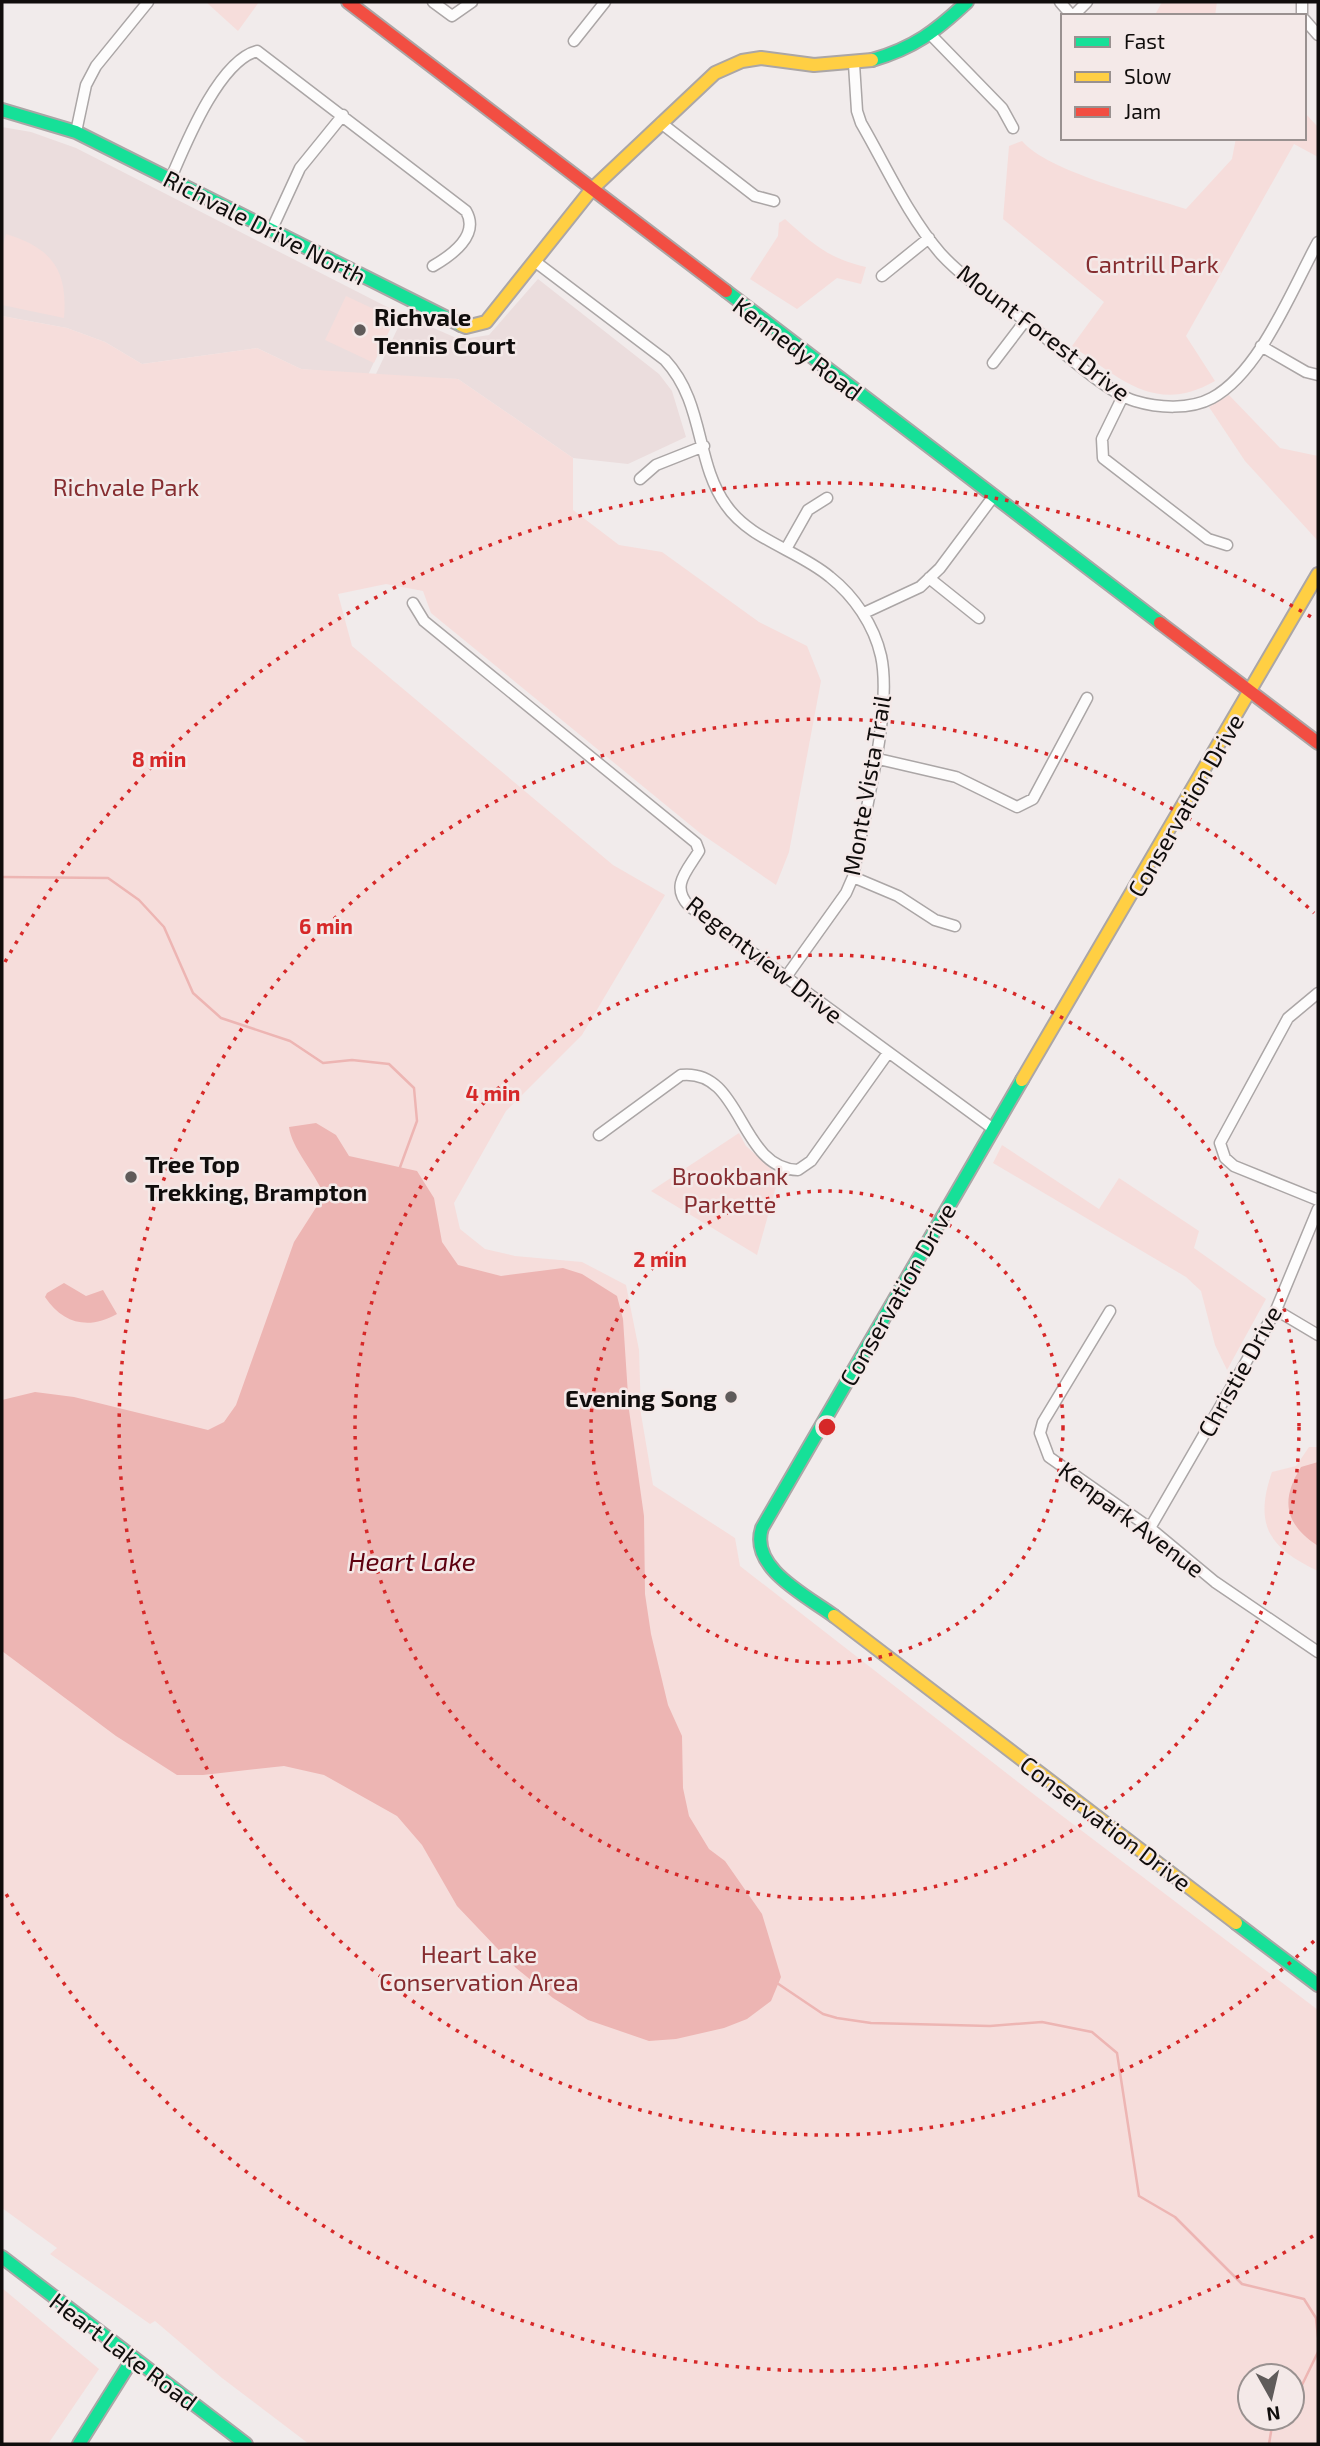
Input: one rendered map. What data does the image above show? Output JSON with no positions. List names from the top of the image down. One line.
{"streets":{"street":["Richvale Drive North","Mount Forest Drive","Kennedy Road","Monte Vista Trail","Conservation Drive","Regentview Drive","Christie Drive","Kenpark Avenue","Heart Lake Road"]},"crossings":[["Richvale Drive North","Mount Forest Drive"],["Richvale Drive North","Kennedy Road"],["Richvale Drive North","Monte Vista Trail"],["Kennedy Road","Conservation Drive"],["Monte Vista Trail","Regentview Drive"],["Conservation Drive","Regentview Drive"],["Christie Drive","Kenpark Avenue"]],"water":["Heart Lake"],"parks":["Cantrill Park","Richvale Park","Brookbank Parkette","Heart Lake Conservation Area"],"places":["Richvale Tennis Court","Tree Top Trekking, Brampton","Evening Song"],"legend":["Fast","Slow","Jam"],"north":"bottom","rings":["8 min","6 min","4 min","2 min"]}
